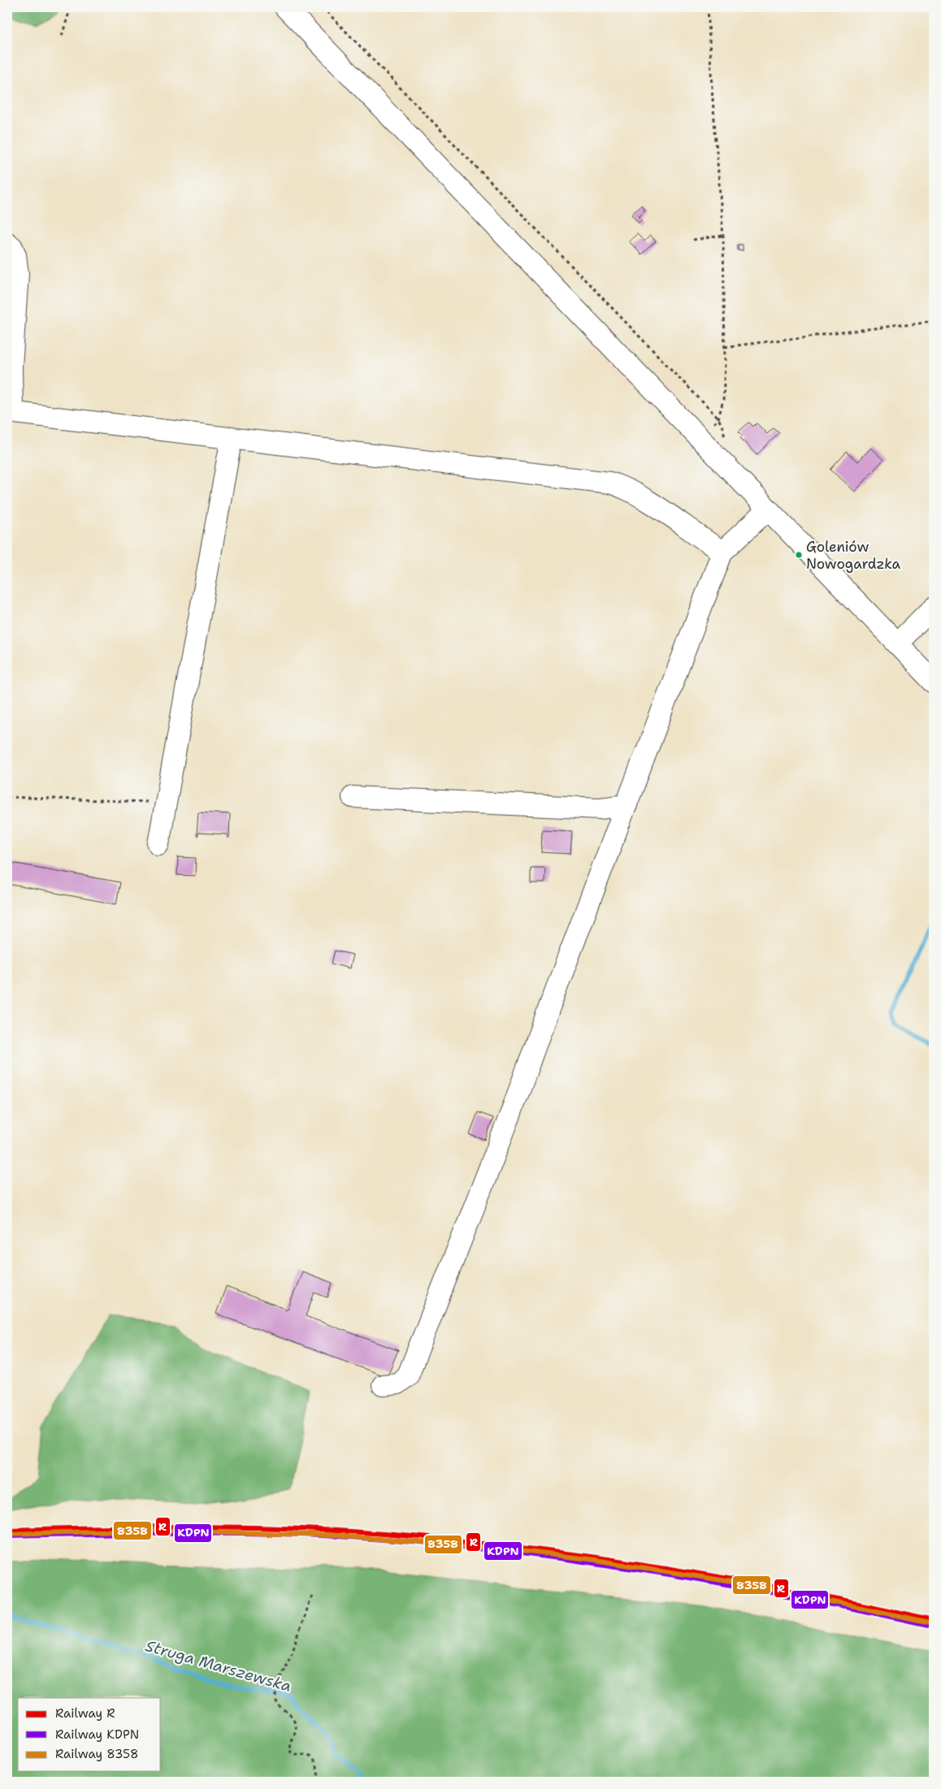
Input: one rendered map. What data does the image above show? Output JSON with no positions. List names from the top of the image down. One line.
{"water":["Struga Marszewska"],"places":["Goleniów Nowogardzka"],"lines":["rail line R","rail line 8358","rail line KDPN"],"legend":["Railway R","Railway KDPN","Railway 8358"]}
